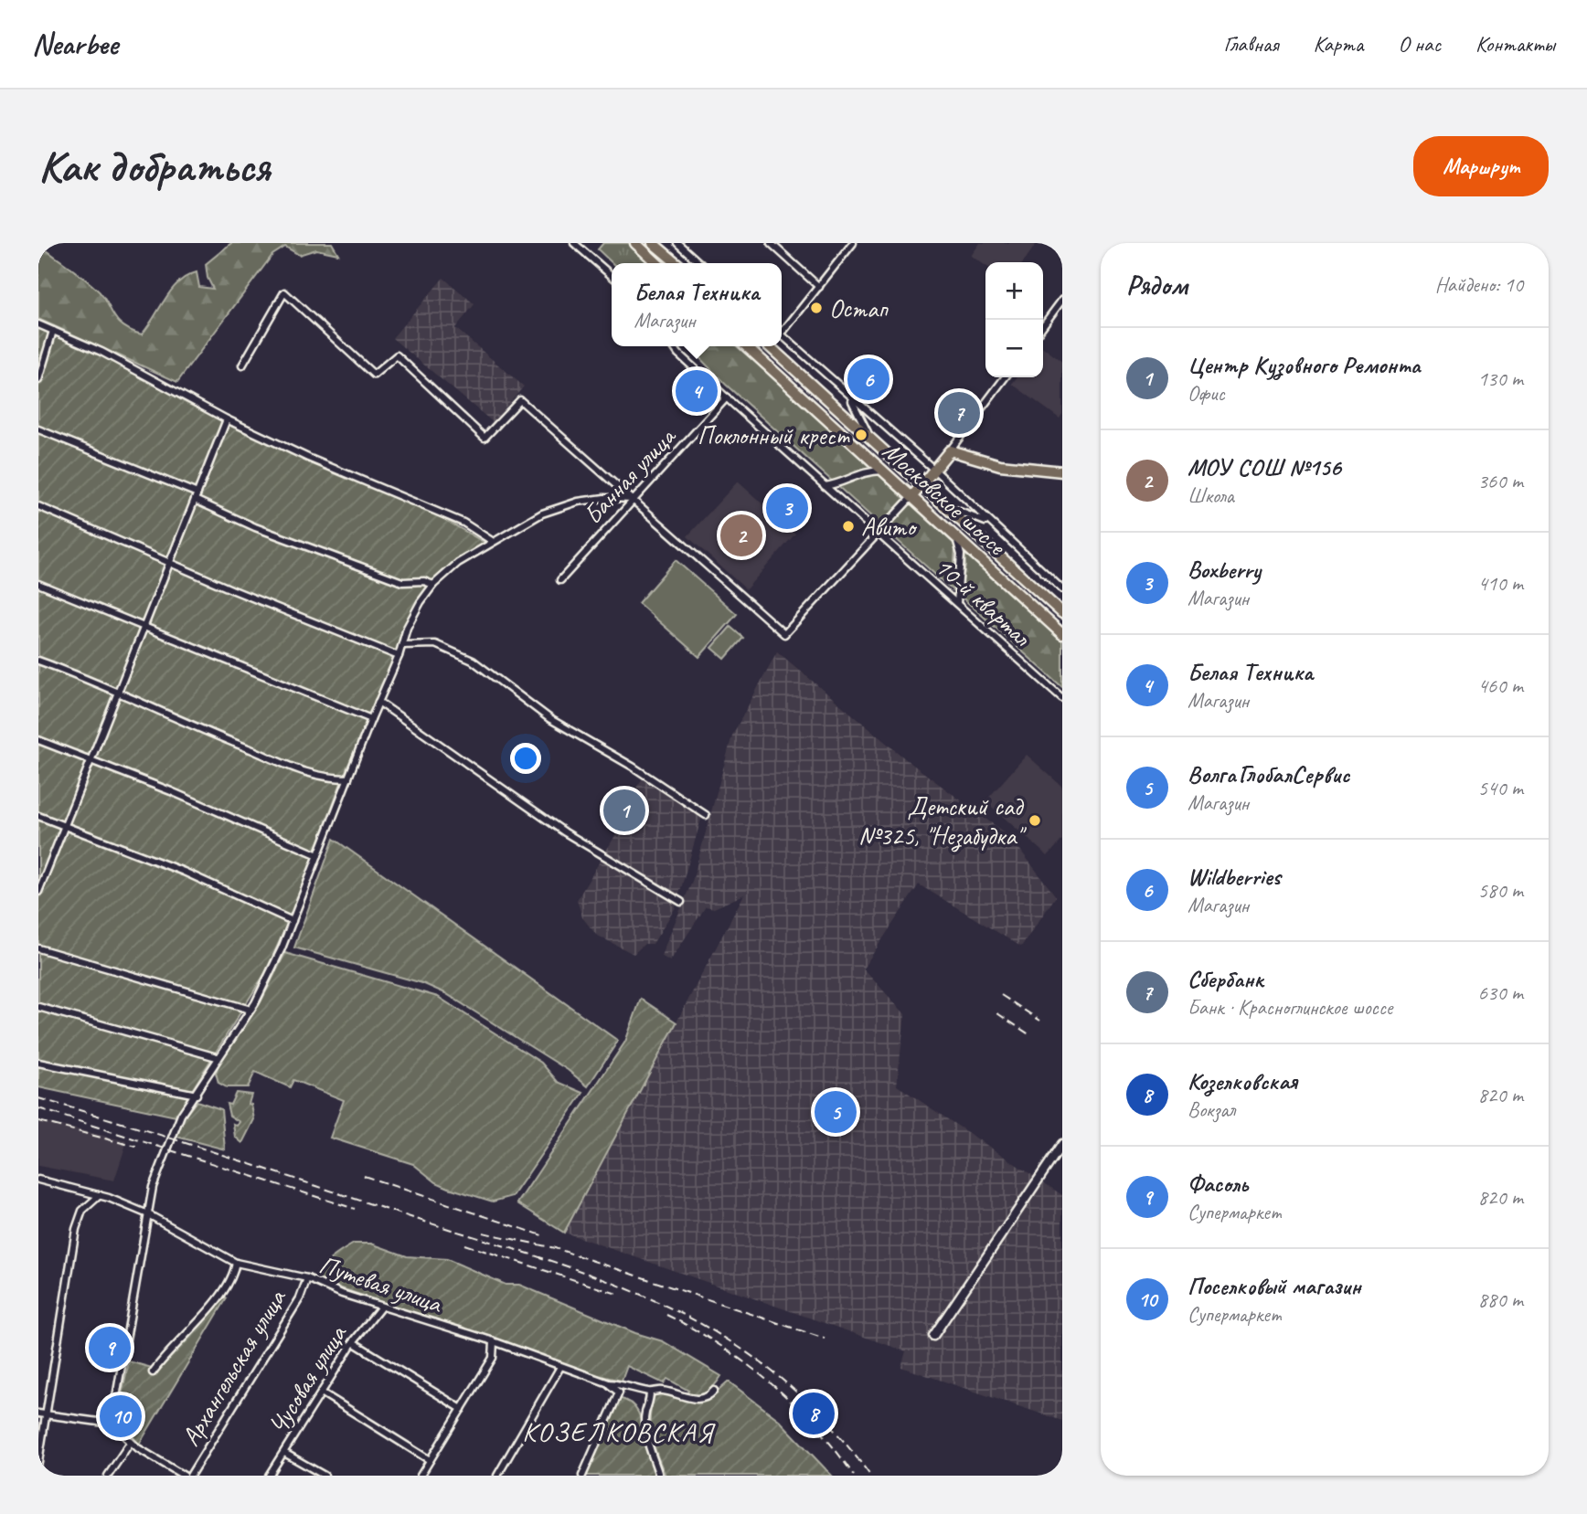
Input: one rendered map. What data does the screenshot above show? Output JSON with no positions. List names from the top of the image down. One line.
{"streets":{"main road":["Московское шоссе"],"street":["Банная улица","10-й квартал","Путевая улица","Архангельская улица","Чусовая улица"]},"crossings":[["Банная улица","10-й квартал"],["Путевая улица","Архангельская улица"],["Путевая улица","Чусовая улица"]],"districts":["КОЗЕЛКОВСКАЯ"],"places":["Остап","Поклонный крест","Авито","Детский сад №325, \"Незабудка\""],"page":{"header":"Nearbee","nav":["Главная","Карта","О нас","Контакты"],"buttons":"Маршрут","title":"Как добраться","heading":["Рядом","Найдено: 10"],"map_buttons":["+","−"],"popup":["Белая Техника","Магазин"],"list":[{"mark":"1","name":"Центр Кузовного Ремонта","note":"Офис","value":"130 m"},{"mark":"2","name":"МОУ СОШ №156","note":"Школа","value":"360 m"},{"mark":"3","name":"Boxberry","note":"Магазин","value":"410 m"},{"mark":"4","name":"Белая Техника","note":"Магазин","value":"460 m"},{"mark":"5","name":"ВолгаГлобалСервис","note":"Магазин","value":"540 m"},{"mark":"6","name":"Wildberries","note":"Магазин","value":"580 m"},{"mark":"7","name":"Сбербанк","note":"Банк · Красноглинское шоссе","value":"630 m"},{"mark":"8","name":"Козелковская","note":"Вокзал","value":"820 m"},{"mark":"9","name":"Фасоль","note":"Супермаркет","value":"820 m"},{"mark":"10","name":"Поселковый магазин","note":"Супермаркет","value":"880 m"}],"pins":["6","4","7","3","2","1","5","9","8","10"]}}
